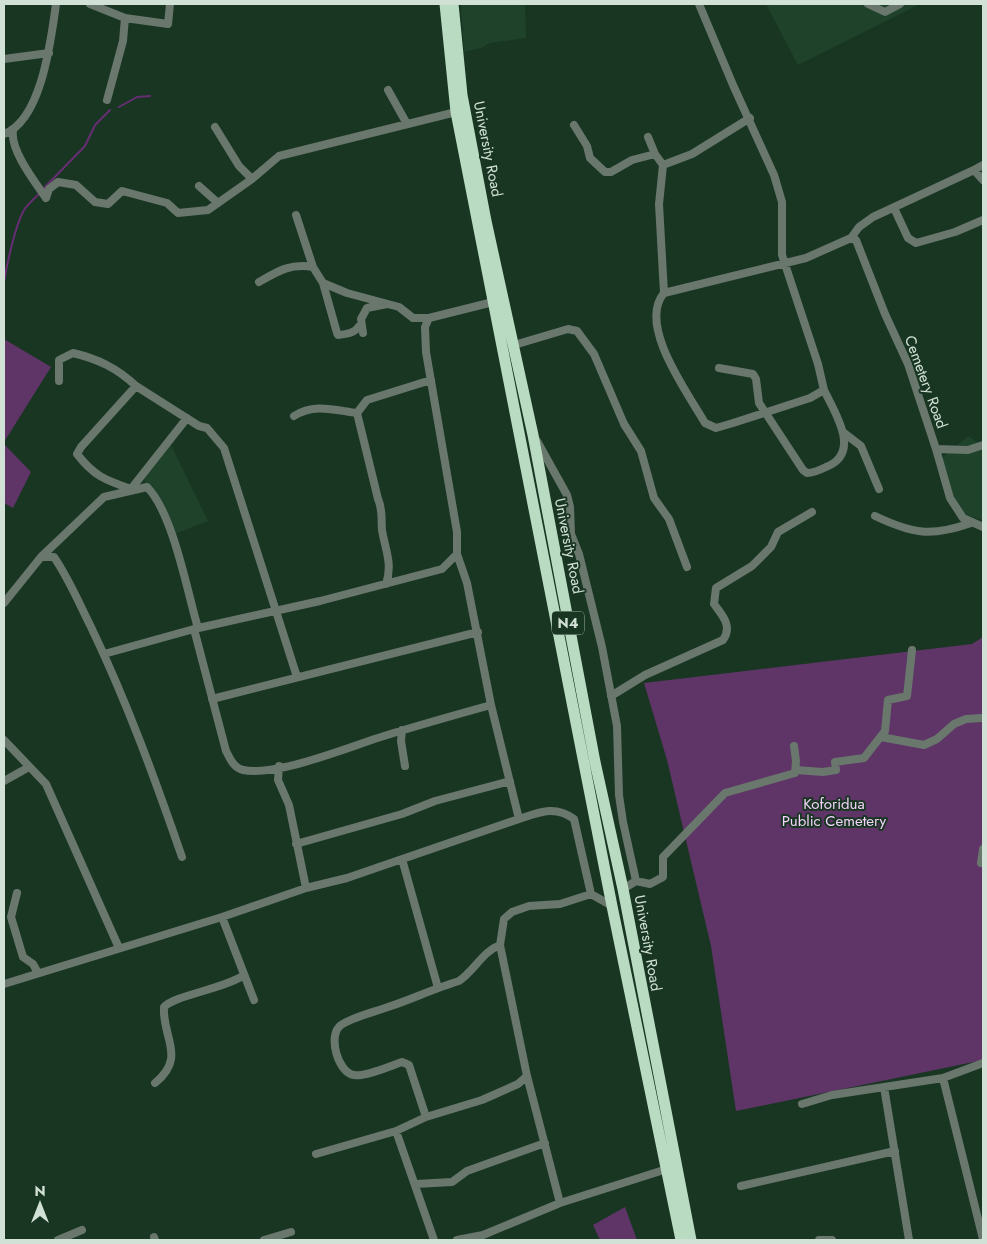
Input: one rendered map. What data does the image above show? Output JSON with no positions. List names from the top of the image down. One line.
{"streets":{"highway":["University Road","N4"],"street":["Cemetery Road"]},"parks":["Koforidua Public Cemetery"],"north":"top"}
